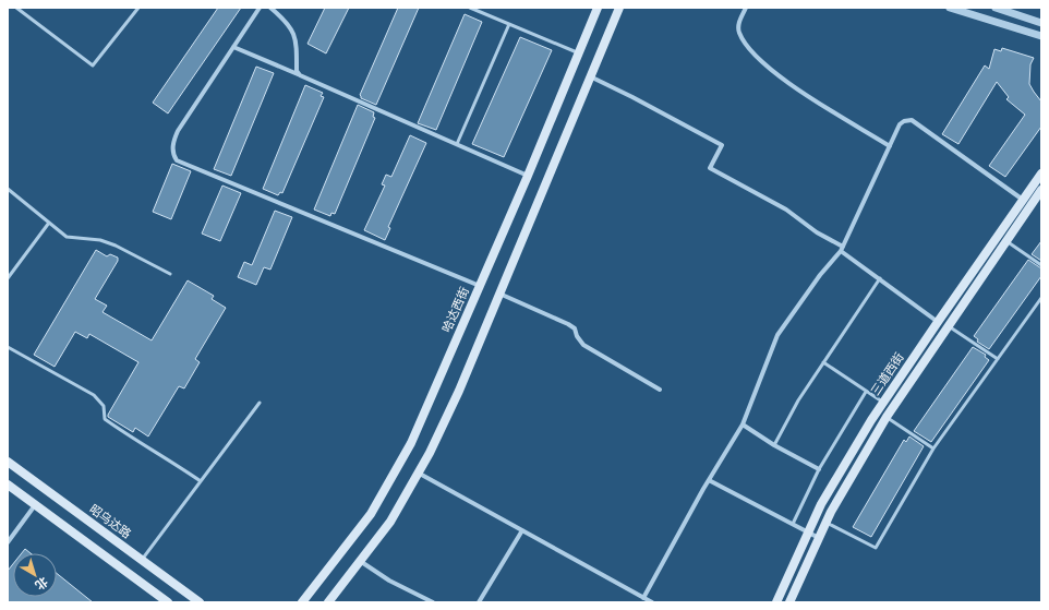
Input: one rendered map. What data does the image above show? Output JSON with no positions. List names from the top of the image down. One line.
{"streets":{"main road":["哈达西街","三道西街","昭乌达路"]},"north":"bottom right"}
